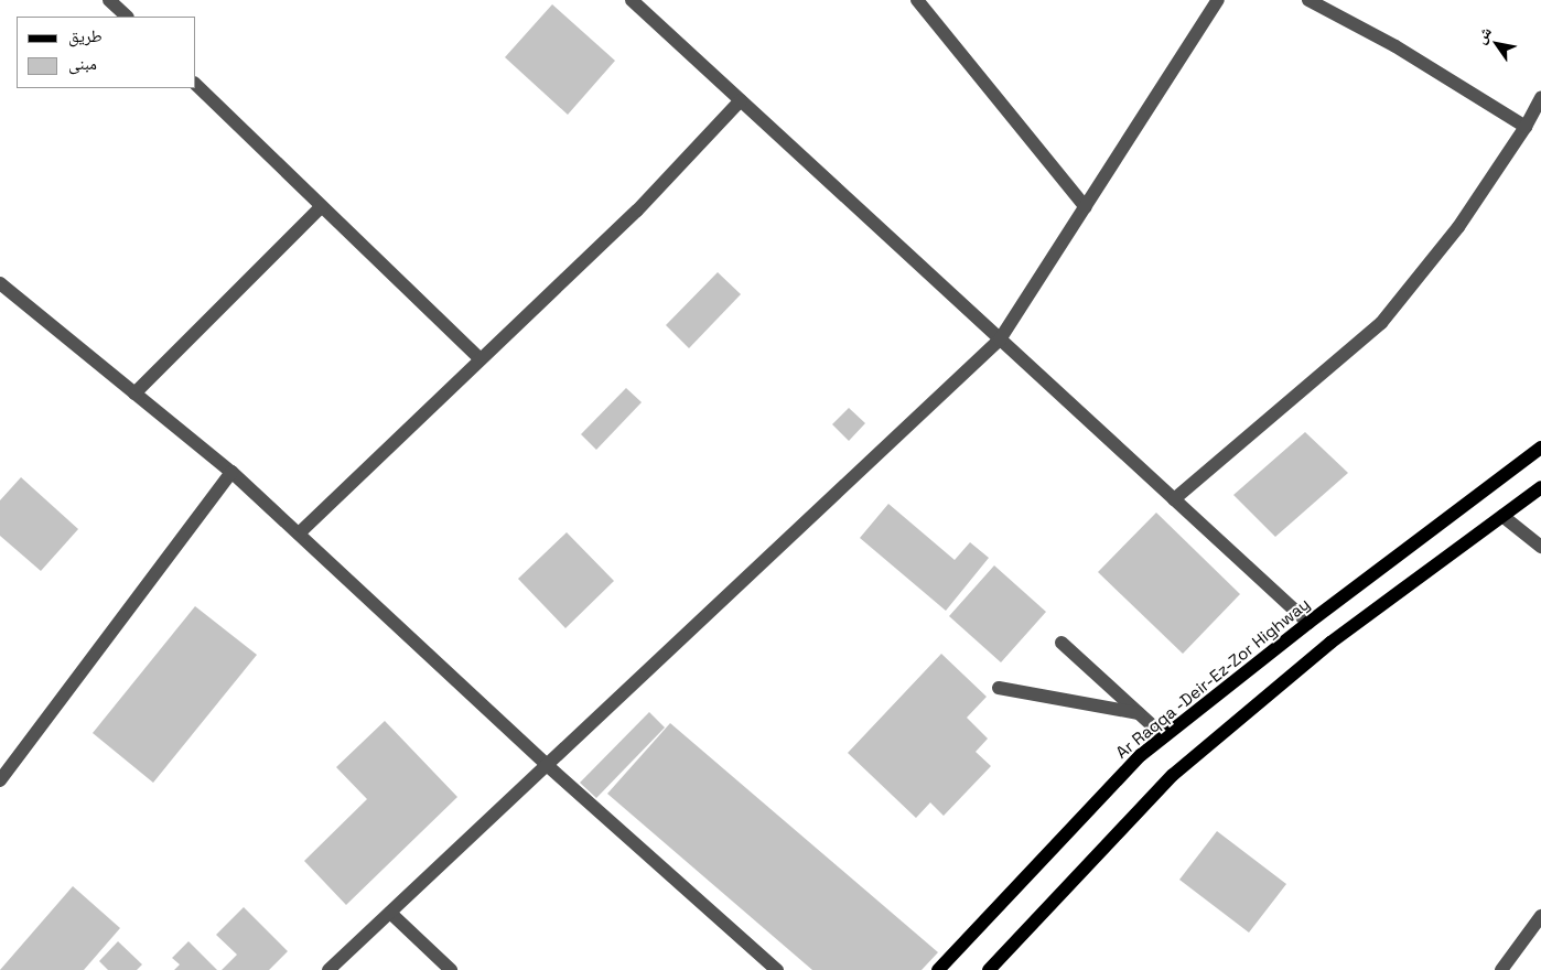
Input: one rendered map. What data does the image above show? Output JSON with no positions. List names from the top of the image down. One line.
{"streets":{"main road":["Ar Raqqa -Deir-Ez-Zor Highway"]},"legend":["طريق","مبنى"],"north":"top left"}
